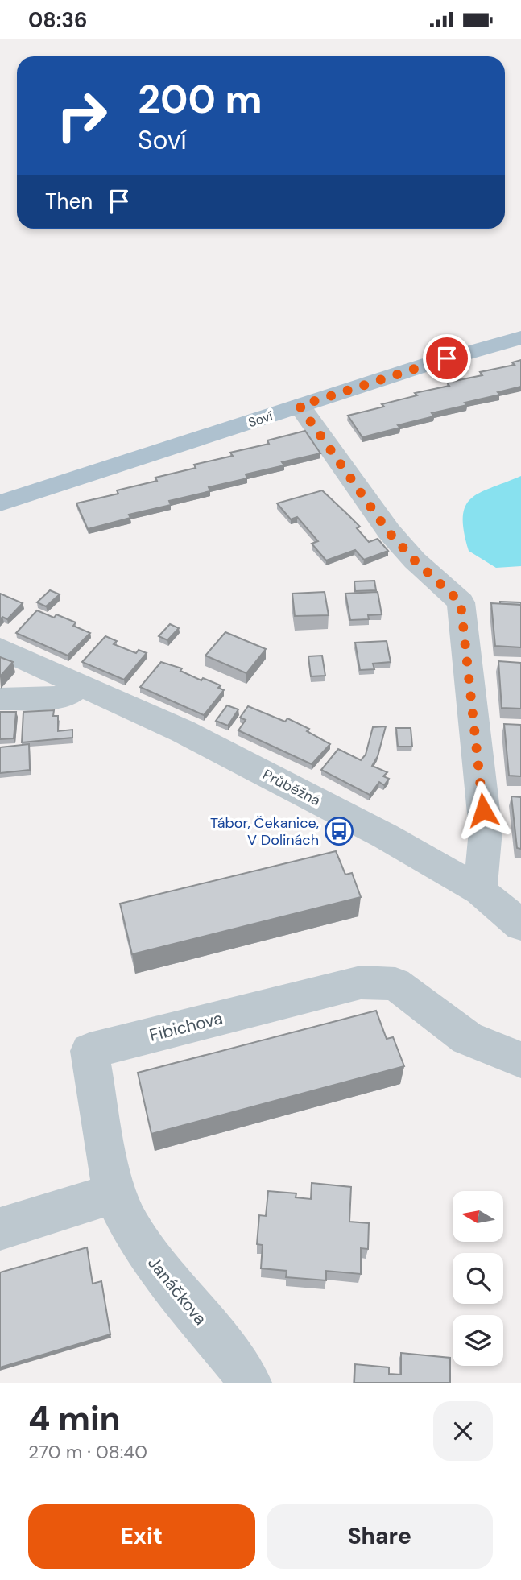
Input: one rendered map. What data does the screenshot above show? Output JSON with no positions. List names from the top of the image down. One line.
{"streets":{"main road":["Soví"],"street":["Průběžná","Fibichova","Janáčkova"]},"crossings":[["Fibichova","Janáčkova"]],"places":{"bus stop":["Tábor, Čekanice, V Dolinách"]},"north":"left","page":{"status":"08:36","turn":["200 m","Soví"],"then":"Then","heading":["4 min","270 m · 08:40"],"buttons":["Exit","Share"]}}
